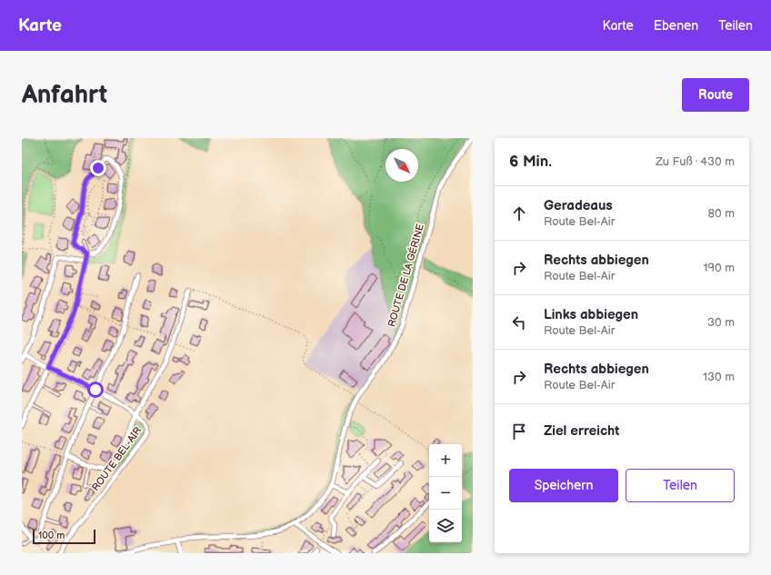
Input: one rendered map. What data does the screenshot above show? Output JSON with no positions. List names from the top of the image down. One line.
{"streets":{"street":["ROUTE DE LA GÉRINE","ROUTE BEL-AIR"]},"scale_bar":"100 m","north":"bottom right","page":{"header":"Karte","nav":["Karte","Ebenen","Teilen"],"buttons":["Route",["Speichern","Teilen"]],"title":"Anfahrt","heading":["6 Min.","Zu Fuß · 430 m"],"list":[["Geradeaus","Route Bel-Air","80 m"],["Rechts abbiegen","Route Bel-Air","190 m"],["Links abbiegen","Route Bel-Air","30 m"],["Rechts abbiegen","Route Bel-Air","130 m"],"Ziel erreicht"],"map_buttons":["+","−"],"scale":"100 m"}}
